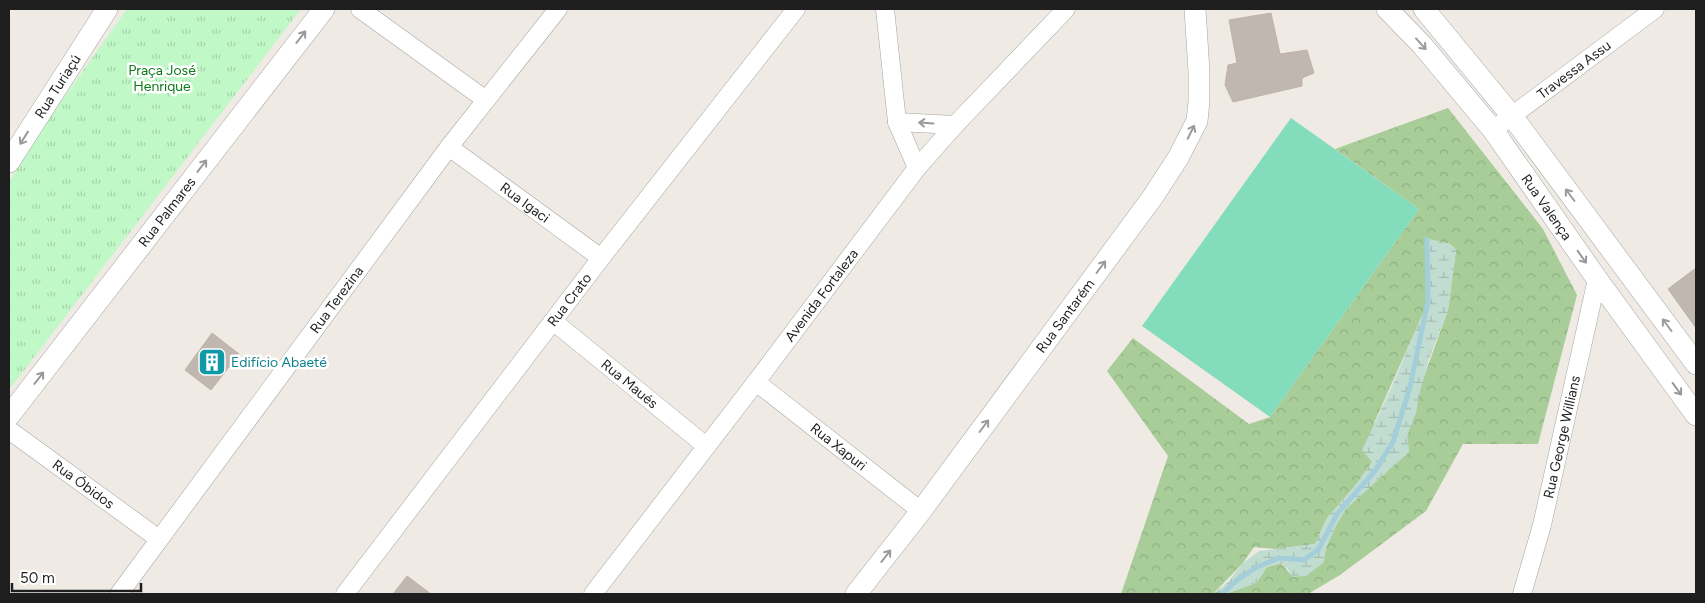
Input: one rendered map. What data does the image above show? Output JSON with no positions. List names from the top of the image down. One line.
{"streets":{"street":["Travessa Assu","Rua Turiaçú","Rua Igaci","Rua Valença","Rua Palmares","Avenida Fortaleza","Rua Terezina","Rua Crato","Rua Santarém","Rua Maués","Rua George Willians","Rua Xapuri","Rua Óbidos"]},"crossings":[["Travessa Assu","Rua Valença"],["Rua Igaci","Rua Terezina"],["Rua Igaci","Rua Crato"],["Rua Valença","Rua George Willians"],["Avenida Fortaleza","Rua Maués"],["Avenida Fortaleza","Rua Xapuri"],["Rua Terezina","Rua Óbidos"],["Rua Crato","Rua Maués"],["Rua Santarém","Rua Xapuri"]],"one_way":["Rua Turiaçú","Rua Palmares","Rua Santarém"],"parks":["Praça José Henrique"],"places":{"building":["Edifício Abaeté"]},"scale_bar":"50 m"}
